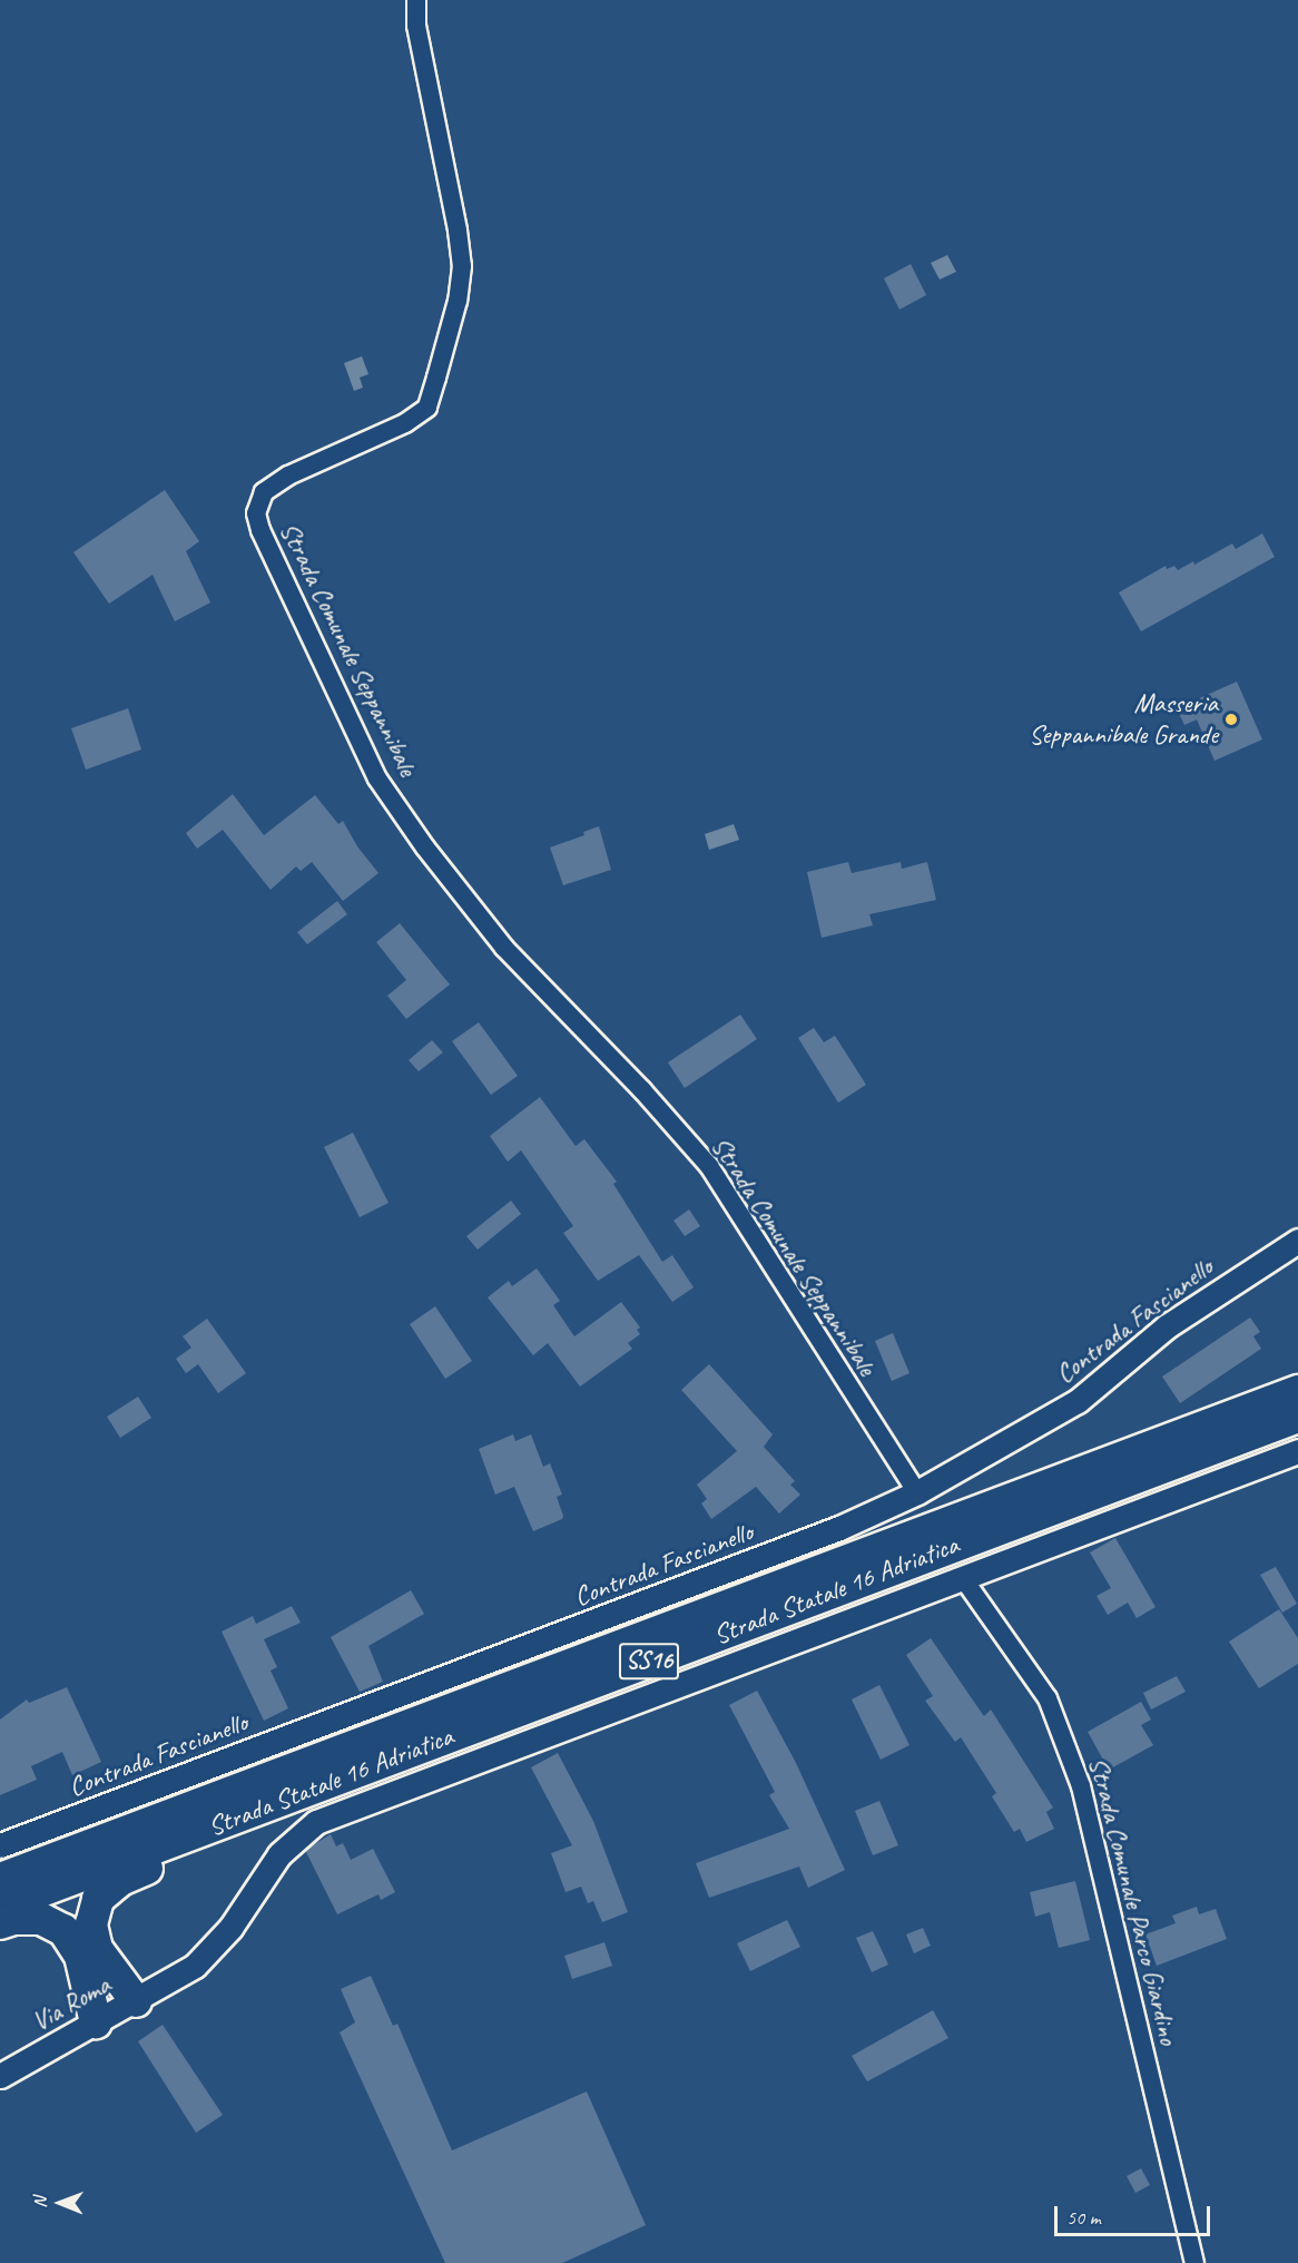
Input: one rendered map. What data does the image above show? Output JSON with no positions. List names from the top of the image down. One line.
{"streets":{"highway":["Strada Statale 16 Adriatica","SS16"],"street":["Strada Comunale Seppannibale","Contrada Fascianello","Strada Comunale Parco Giardino","Via Roma"]},"crossings":[["Strada Comunale Seppannibale","Contrada Fascianello"],["Strada Comunale Parco Giardino","Via Roma"]],"places":["Masseria Seppannibale Grande"],"scale_bar":"50 m","north":"left"}
